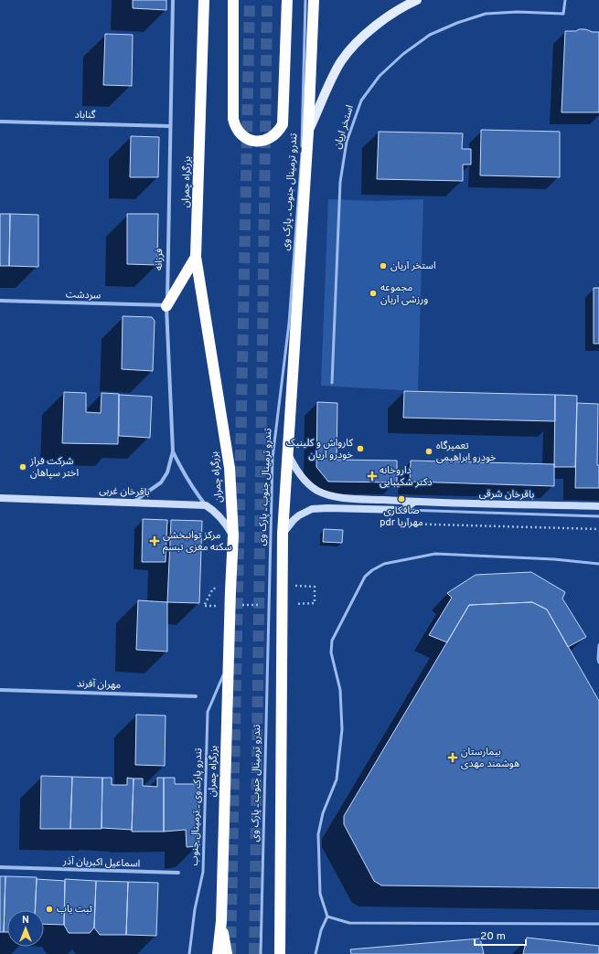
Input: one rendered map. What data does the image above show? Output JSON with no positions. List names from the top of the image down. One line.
{"streets":{"highway":["بزرگراه چمران"],"street":["گناباد","فرزانه","سردشت","باقرخان غربی","باقرخان شرقی","مهران آفرند","اسماعیل اکبریان آذر"],"lane":["استخر اریان","تندرو ترمینال جنوب ـ پارک وی","تندرو پارک وی ـ ترمینال جنوب"]},"crossings":[["گناباد","فرزانه"],["بزرگراه چمران","تندرو پارک وی ـ ترمینال جنوب"],["فرزانه","سردشت"],["فرزانه","باقرخان غربی"]],"places":{"other":["استخر آریان","مجموعه ورزشی آریان","کارواش و کلینیک خودرو آریان","تعمیرگاه خودرو ابراهیمی","شرکت فراز اختر سپاهان","صافکاری pdr مهرآریا","ثبت یاب"],"health":["داروخانه دکتر شکیبایی","مرکز توانبخشی سکته مغزی تبسم","بیمارستان هوشمند مهدی"]},"scale_bar":"20 m","north":"top"}
